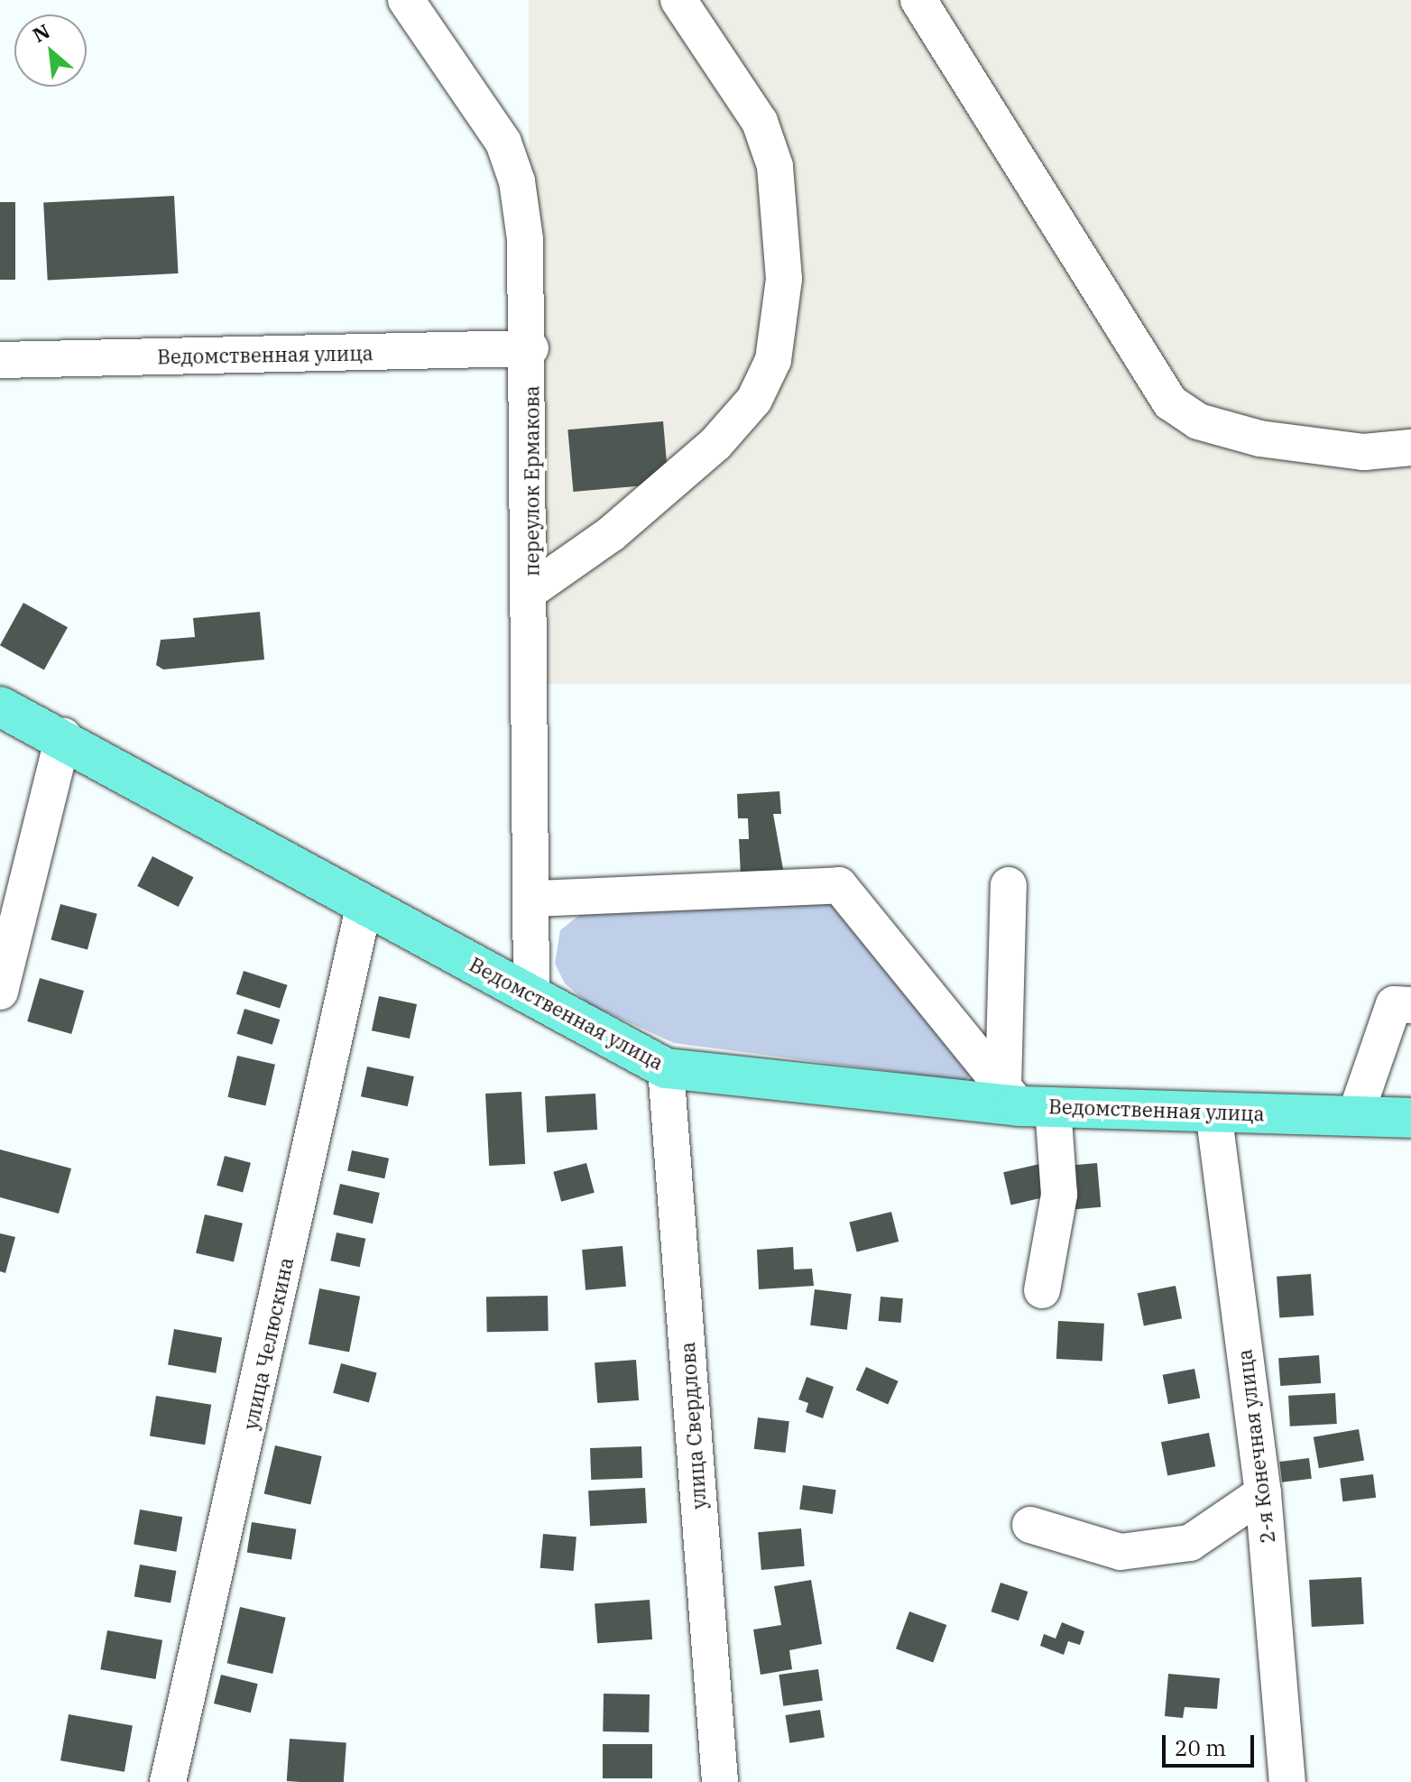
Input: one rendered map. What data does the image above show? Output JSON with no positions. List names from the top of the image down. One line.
{"streets":{"main road":["Ведомственная улица"],"street":["переулок Ермакова","улица Челюскина","улица Свердлова","2-я Конечная улица"]},"crossings":[["Ведомственная улица","переулок Ермакова"],["Ведомственная улица","улица Челюскина"],["Ведомственная улица","улица Свердлова"],["Ведомственная улица","2-я Конечная улица"]],"scale_bar":"20 m","north":"top left"}
